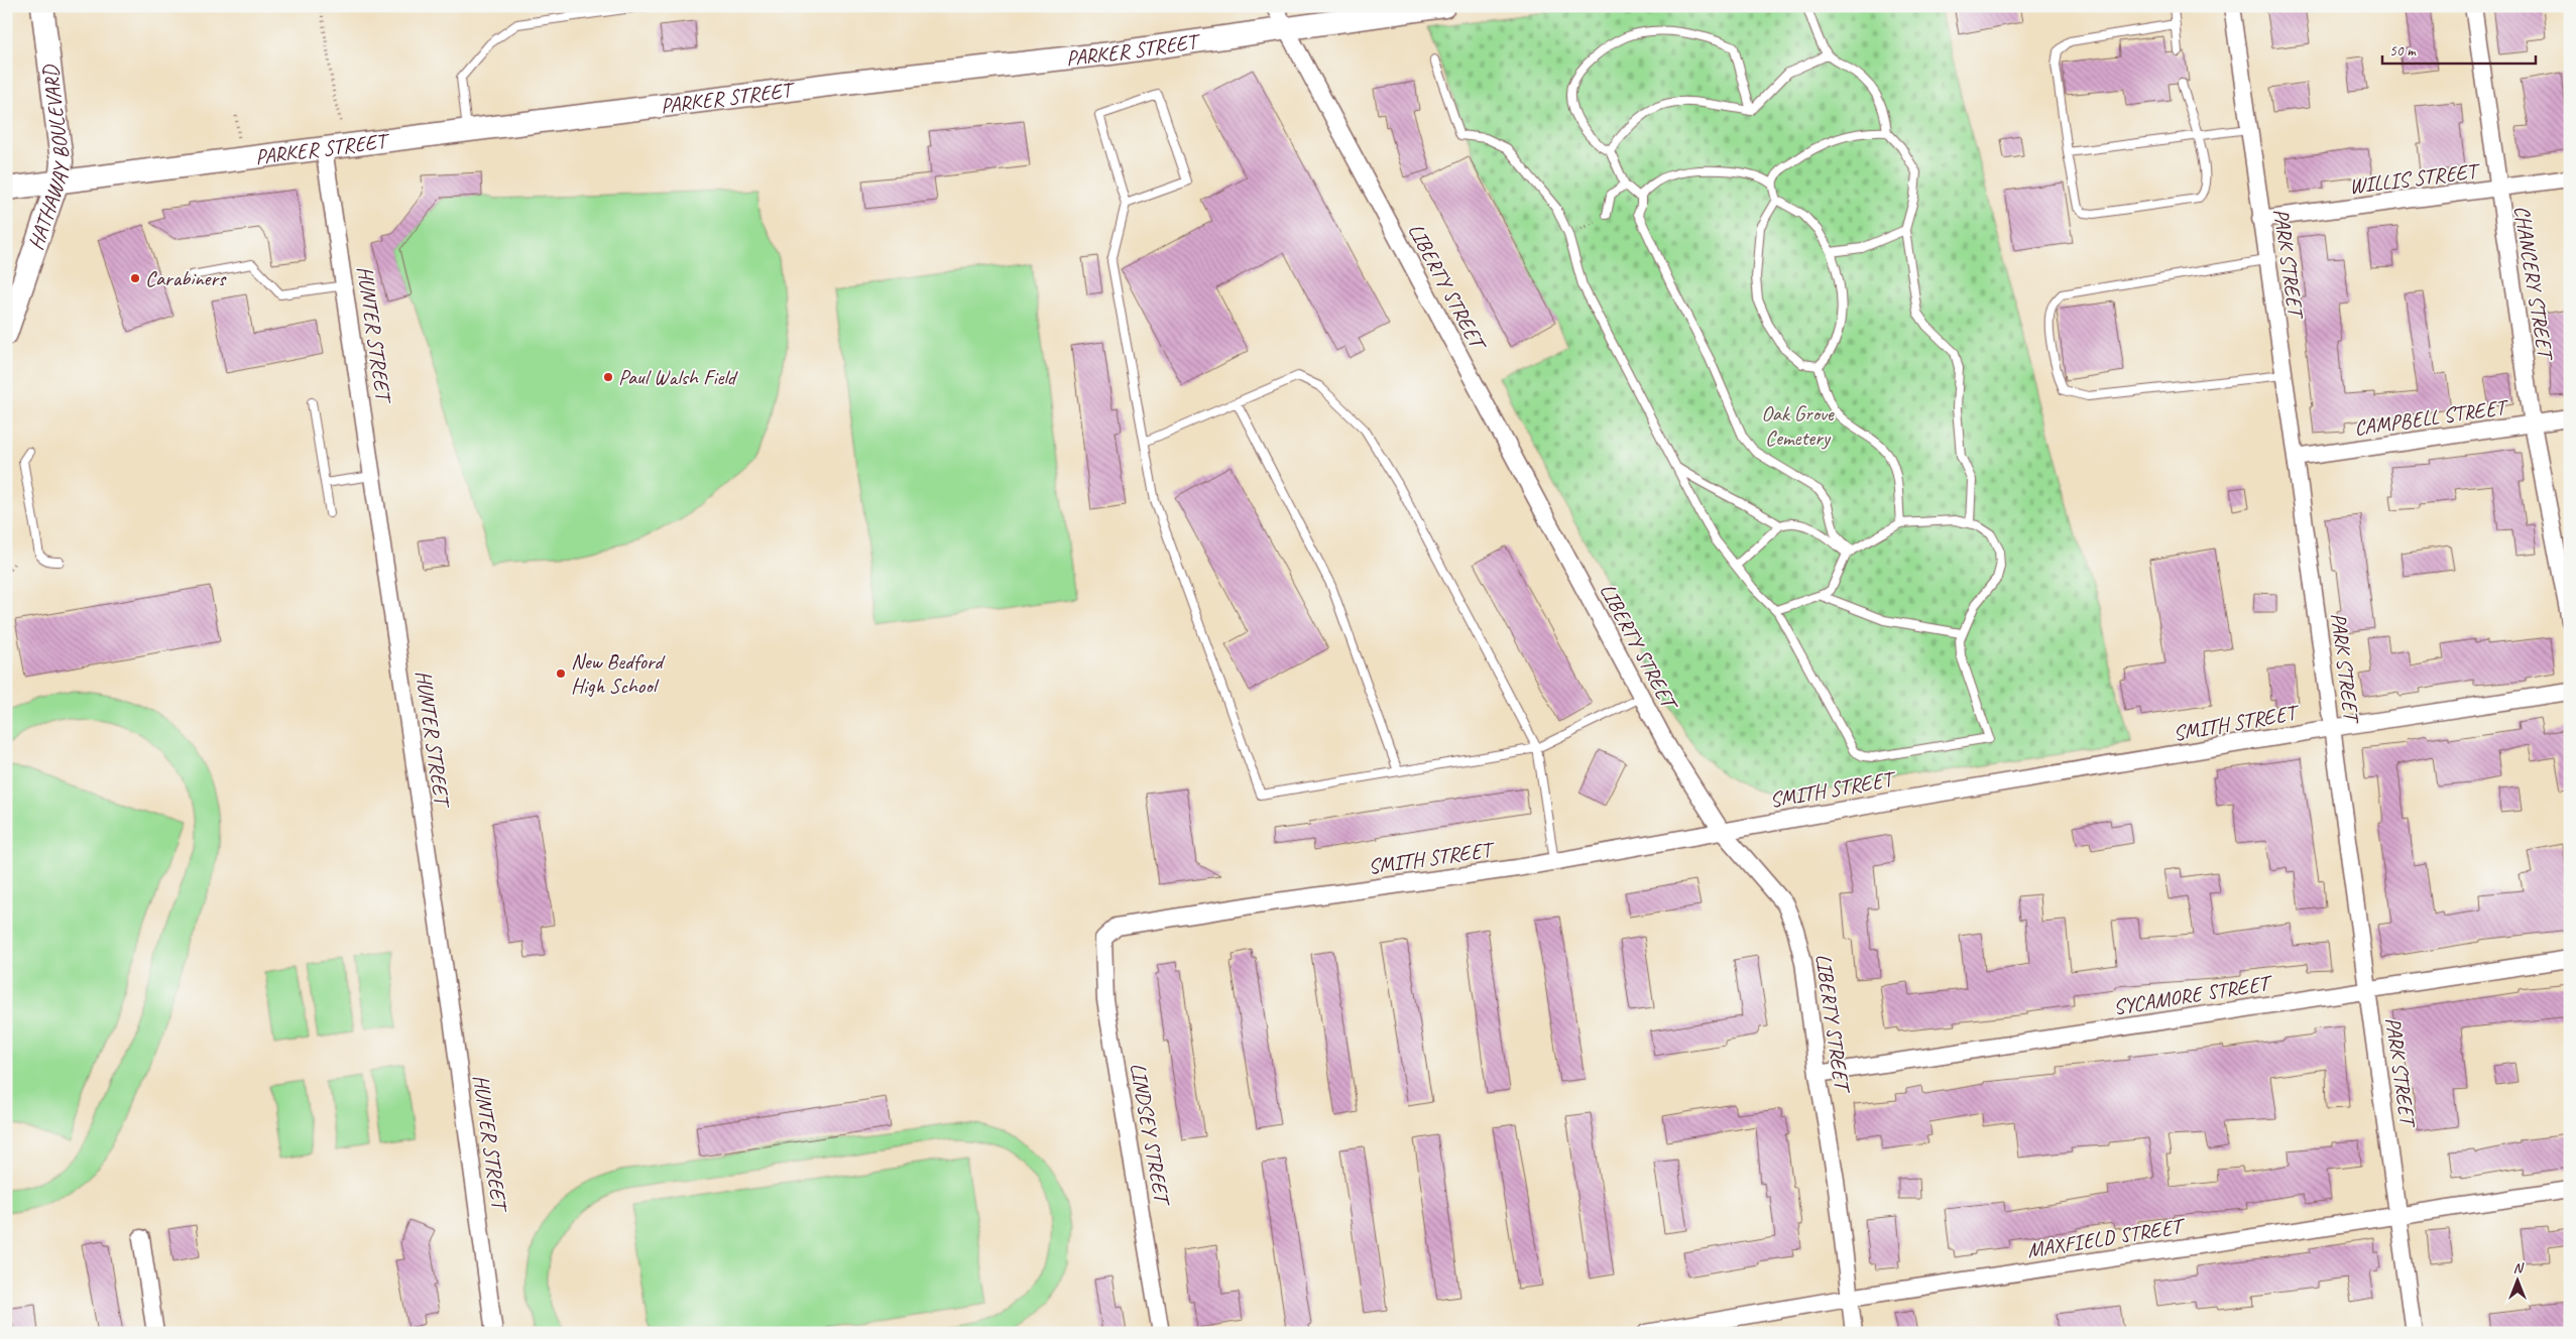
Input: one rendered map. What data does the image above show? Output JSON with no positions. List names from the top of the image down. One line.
{"streets":{"main road":["PARKER STREET","HATHAWAY BOULEVARD"],"street":["WILLIS STREET","PARK STREET","CHANCERY STREET","LIBERTY STREET","HUNTER STREET","CAMPBELL STREET","SMITH STREET","SYCAMORE STREET","LINDSEY STREET","MAXFIELD STREET"]},"crossings":[["PARKER STREET","HATHAWAY BOULEVARD"],["PARKER STREET","LIBERTY STREET"],["PARKER STREET","HUNTER STREET"],["WILLIS STREET","PARK STREET"],["WILLIS STREET","CHANCERY STREET"],["PARK STREET","CAMPBELL STREET"],["PARK STREET","SMITH STREET"],["PARK STREET","SYCAMORE STREET"],["PARK STREET","MAXFIELD STREET"],["CHANCERY STREET","CAMPBELL STREET"],["LIBERTY STREET","SMITH STREET"],["LIBERTY STREET","SYCAMORE STREET"],["LIBERTY STREET","MAXFIELD STREET"],["SMITH STREET","LINDSEY STREET"]],"parks":["Oak Grove Cemetery"],"places":["Carabiners","Paul Walsh Field","New Bedford High School"],"scale_bar":"50 m","north":"top"}
